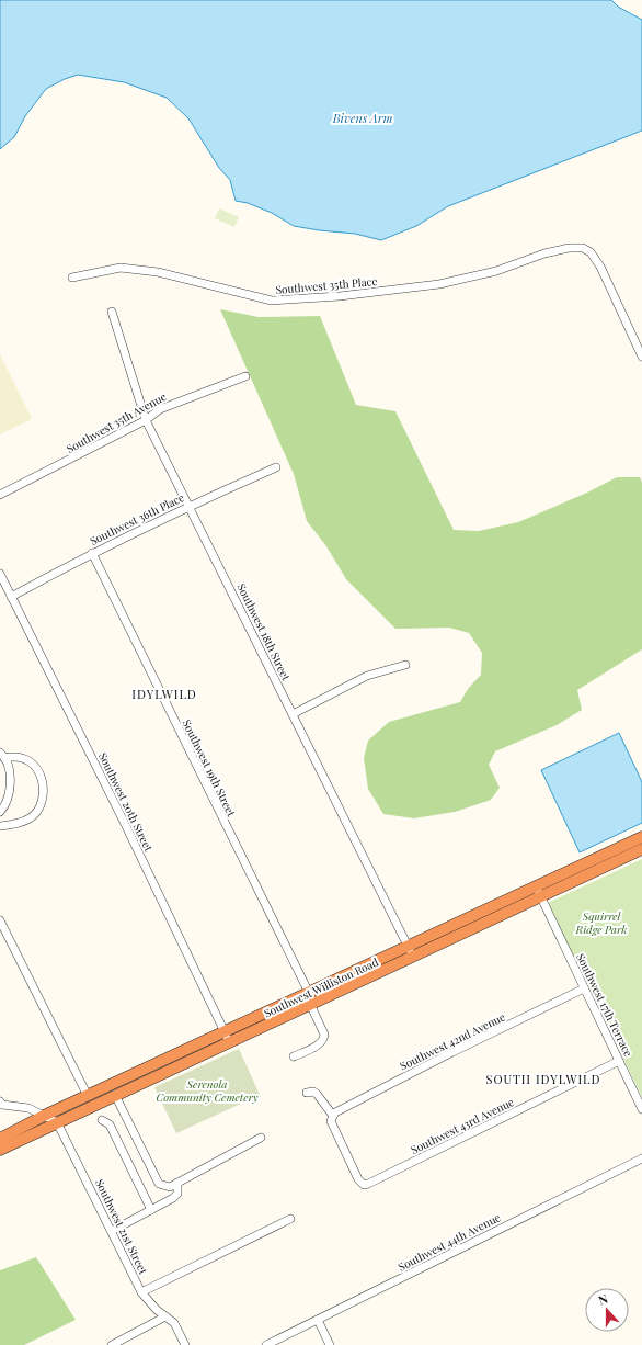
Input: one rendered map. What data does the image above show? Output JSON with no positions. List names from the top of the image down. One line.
{"streets":{"highway":["Southwest Williston Road"],"street":["Southwest 35th Place","Southwest 35th Avenue","Southwest 36th Place","Southwest 18th Street","Southwest 19th Street","Southwest 20th Street","Southwest 17th Terrace","Southwest 42nd Avenue","Southwest 43rd Avenue","Southwest 21st Street","Southwest 44th Avenue"]},"crossings":[["Southwest 35th Avenue","Southwest 18th Street"],["Southwest 36th Place","Southwest 18th Street"],["Southwest 36th Place","Southwest 19th Street"],["Southwest 36th Place","Southwest 20th Street"],["Southwest 18th Street","Southwest Williston Road"],["Southwest 19th Street","Southwest Williston Road"],["Southwest 20th Street","Southwest Williston Road"],["Southwest Williston Road","Southwest 17th Terrace"],["Southwest Williston Road","Southwest 21st Street"],["Southwest 17th Terrace","Southwest 42nd Avenue"],["Southwest 17th Terrace","Southwest 43rd Avenue"],["Southwest 42nd Avenue","Southwest 43rd Avenue"]],"districts":["IDYLWILD","SOUTH IDYLWILD"],"water":["Bivens Arm"],"parks":["Squirrel Ridge Park","Serenola Community Cemetery"],"north":"top"}
